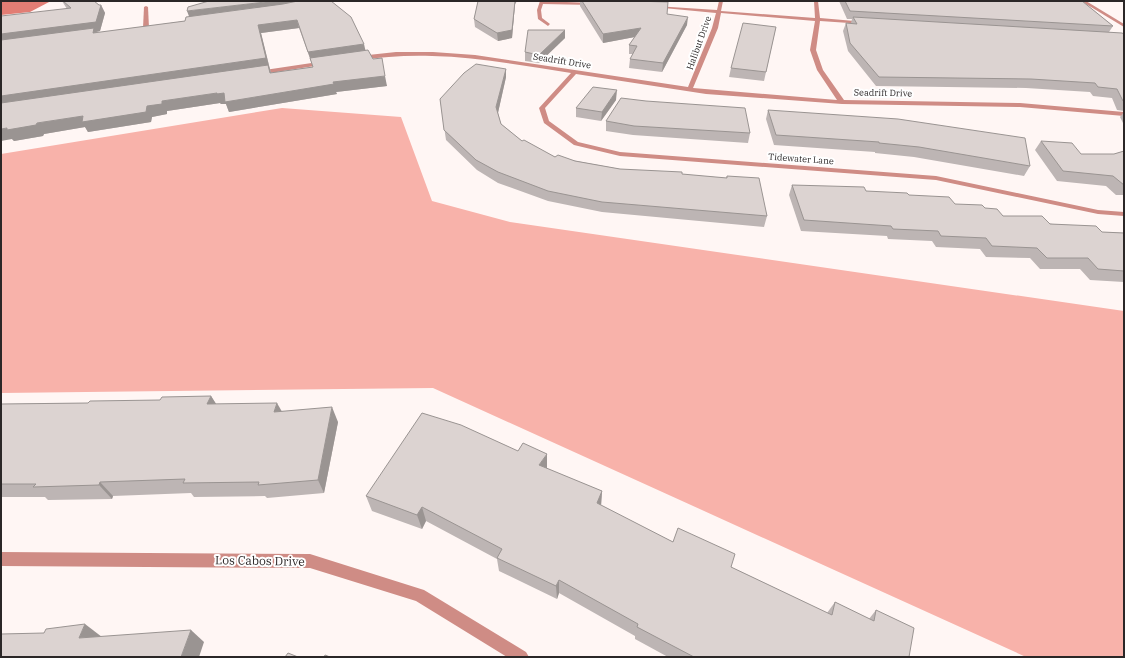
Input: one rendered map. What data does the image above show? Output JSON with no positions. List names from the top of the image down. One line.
{"streets":{"street":["Halibut Drive","Seadrift Drive","Tidewater Lane","Los Cabos Drive"]},"crossings":[["Halibut Drive","Seadrift Drive"],["Seadrift Drive","Tidewater Lane"]]}
